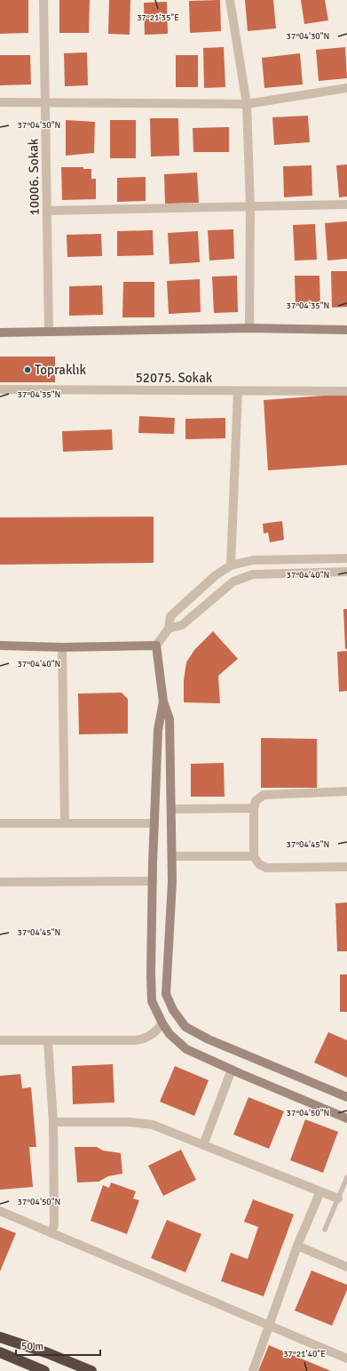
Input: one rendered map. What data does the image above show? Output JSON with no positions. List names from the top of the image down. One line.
{"streets":{"street":["10006. Sokak","52075. Sokak"]},"places":["Topraklık"],"scale_bar":"50 m","coordinates":["37°21'35\"E","37°04'30\"N","37°04'35\"N","37°04'40\"N","37°04'45\"N","37°04'50\"N","37°21'40\"E"]}
